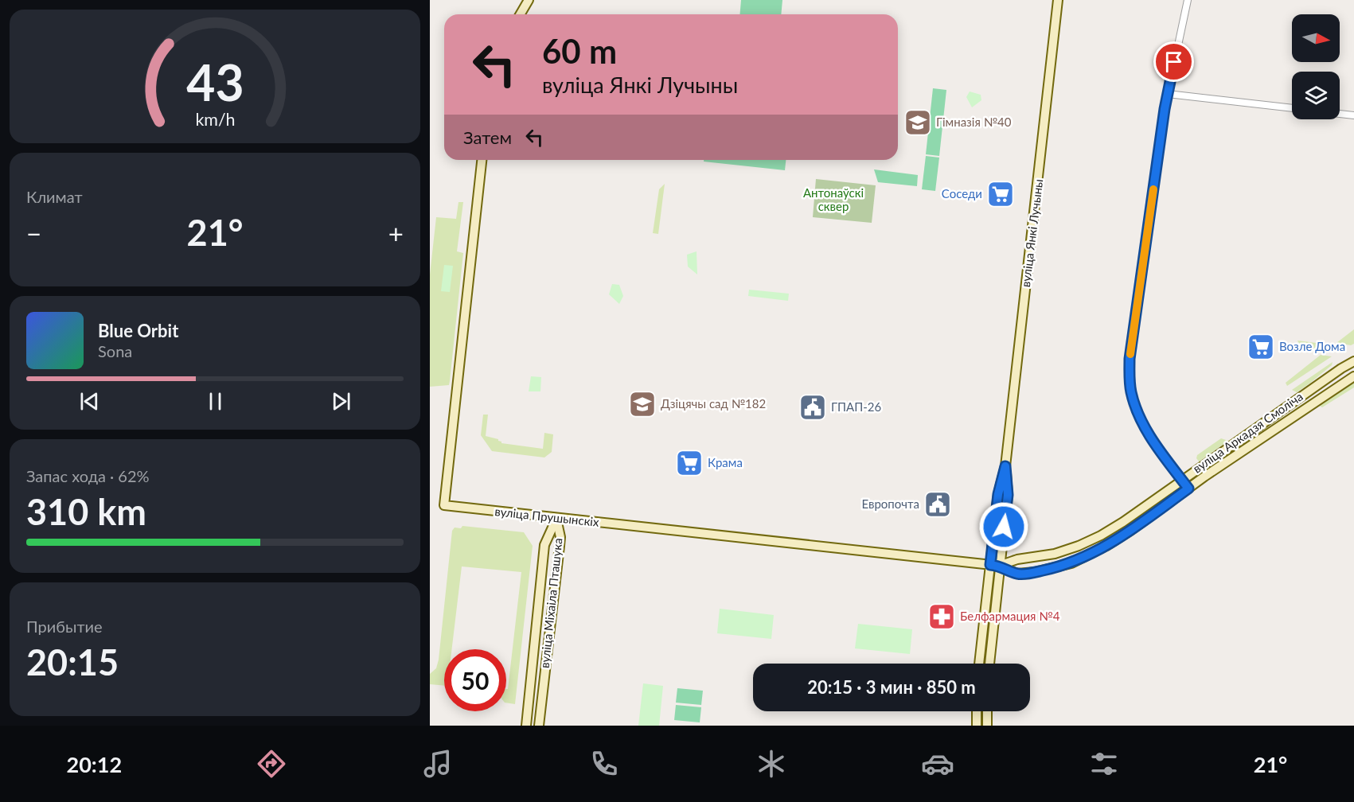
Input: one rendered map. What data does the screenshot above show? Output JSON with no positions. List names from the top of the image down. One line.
{"streets":{"main road":["вуліца Янкі Лучыны","вуліца Аркадзя Смоліча","вуліца Прушынскіх","вуліца Міхаіла Пташука"]},"crossings":[["вуліца Янкі Лучыны","вуліца Аркадзя Смоліча"],["вуліца Янкі Лучыны","вуліца Прушынскіх"],["вуліца Аркадзя Смоліча","вуліца Прушынскіх"],["вуліца Прушынскіх","вуліца Міхаіла Пташука"]],"parks":["Антонаўскі сквер"],"places":{"school or university":["Гімназія №40","Дзіцячы сад №182"],"supermarket":["Соседи","Возле Дома","Крама"],"public building":["ГПАП-26","Европочта"],"pharmacy":["Белфармация №4"]},"north":"right","page":{"turn":["60 m","вуліца Янкі Лучыны"],"then":"Затем","tile":["Климат",["Запас хода · 62%","310 km"],["Прибытие","20:15"]],"heat":["−","21°","+"],"song":["Blue Orbit","Sona"],"limit":"50","trip":"20:15 · 3 мин · 850 m","tabs":["20:12","21°"],"gauge":["43","km/h"]}}
